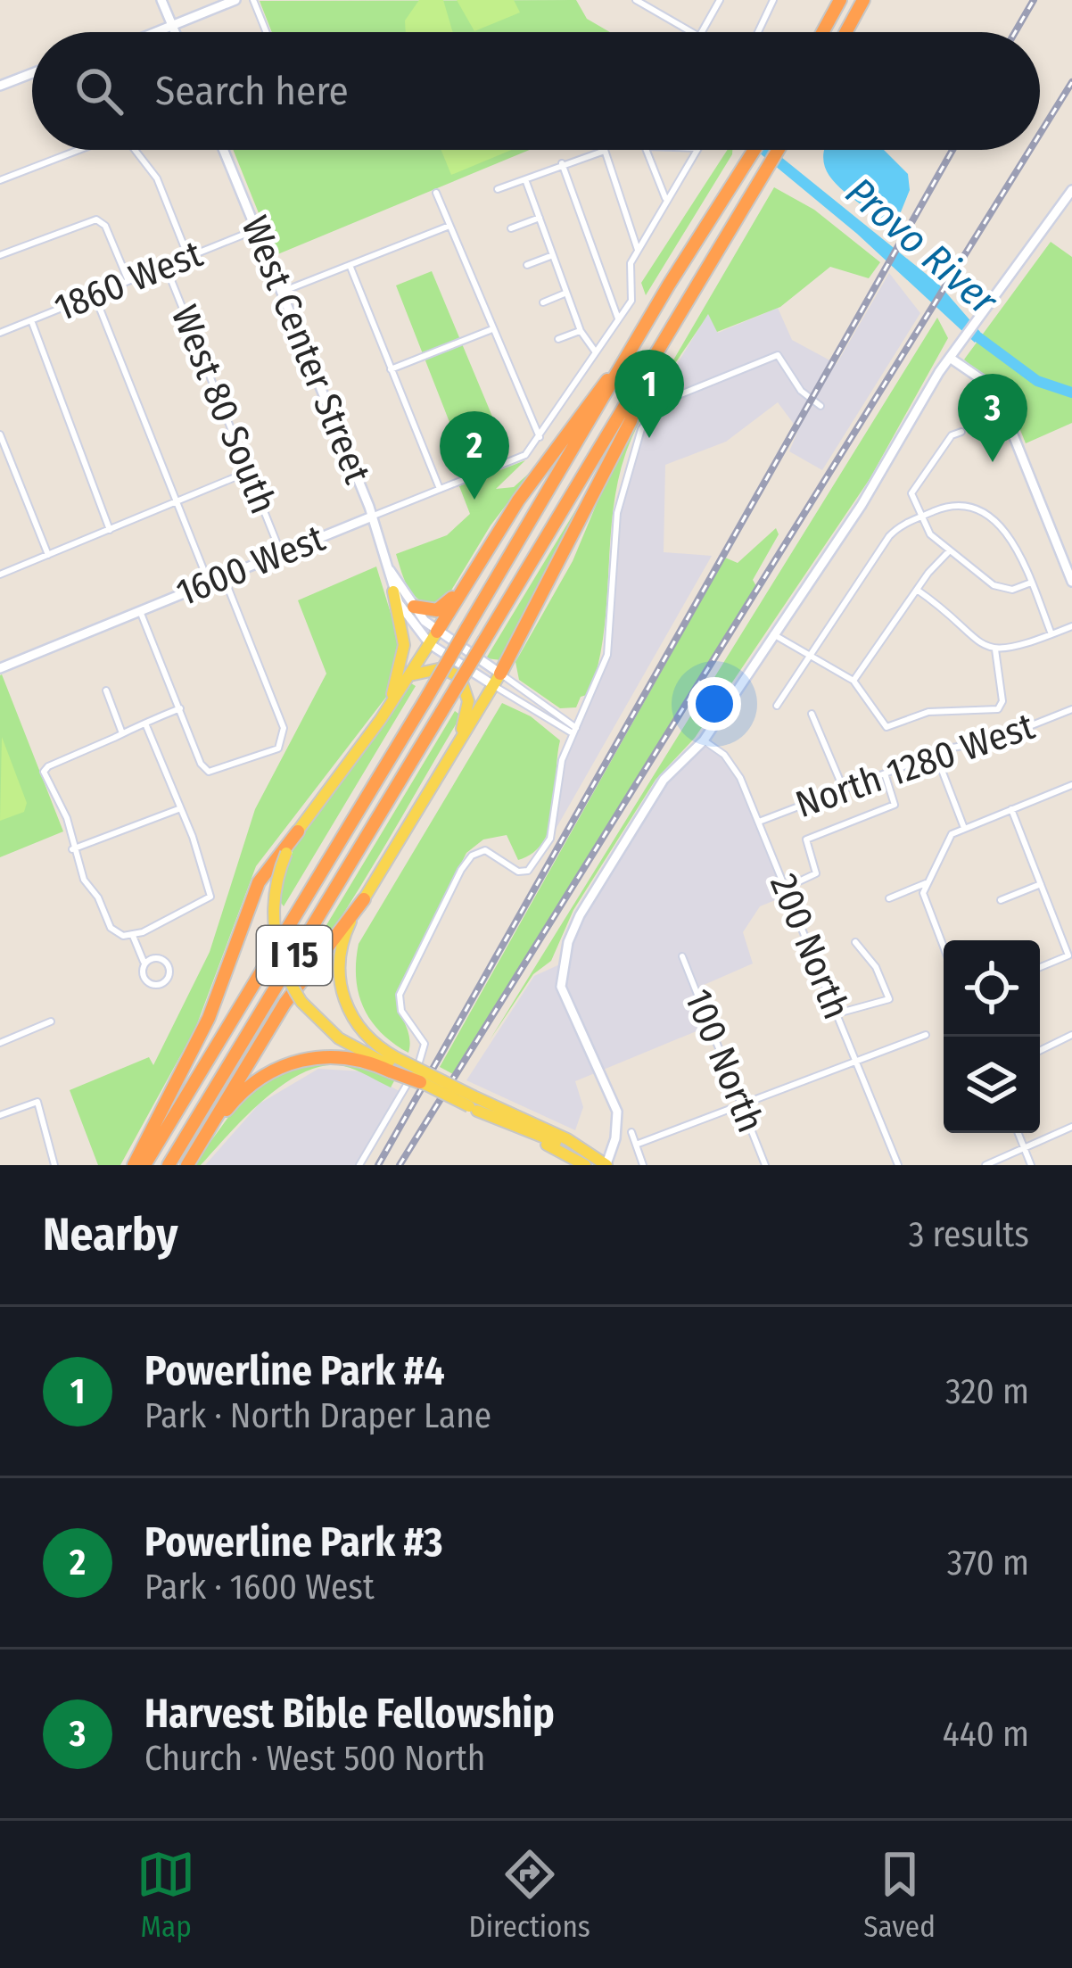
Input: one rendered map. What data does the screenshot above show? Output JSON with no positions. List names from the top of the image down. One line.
{"streets":{"highway":["I 15"],"street":["1860 West","West Center Street","West 80 South","1600 West","North 1280 West","200 North","100 North"]},"crossings":[["1860 West","West Center Street"],["1860 West","West 80 South"],["West Center Street","1600 West"],["West 80 South","1600 West"],["North 1280 West","200 North"]],"water":["Provo River"],"page":{"search":"Search here","pins":["1","3","2"],"heading":["Nearby","3 results"],"list":[{"mark":"1","name":"Powerline Park #4","note":"Park · North Draper Lane","value":"320 m"},{"mark":"2","name":"Powerline Park #3","note":"Park · 1600 West","value":"370 m"},{"mark":"3","name":"Harvest Bible Fellowship","note":"Church · West 500 North","value":"440 m"}],"nav":["Map","Directions","Saved"]}}
